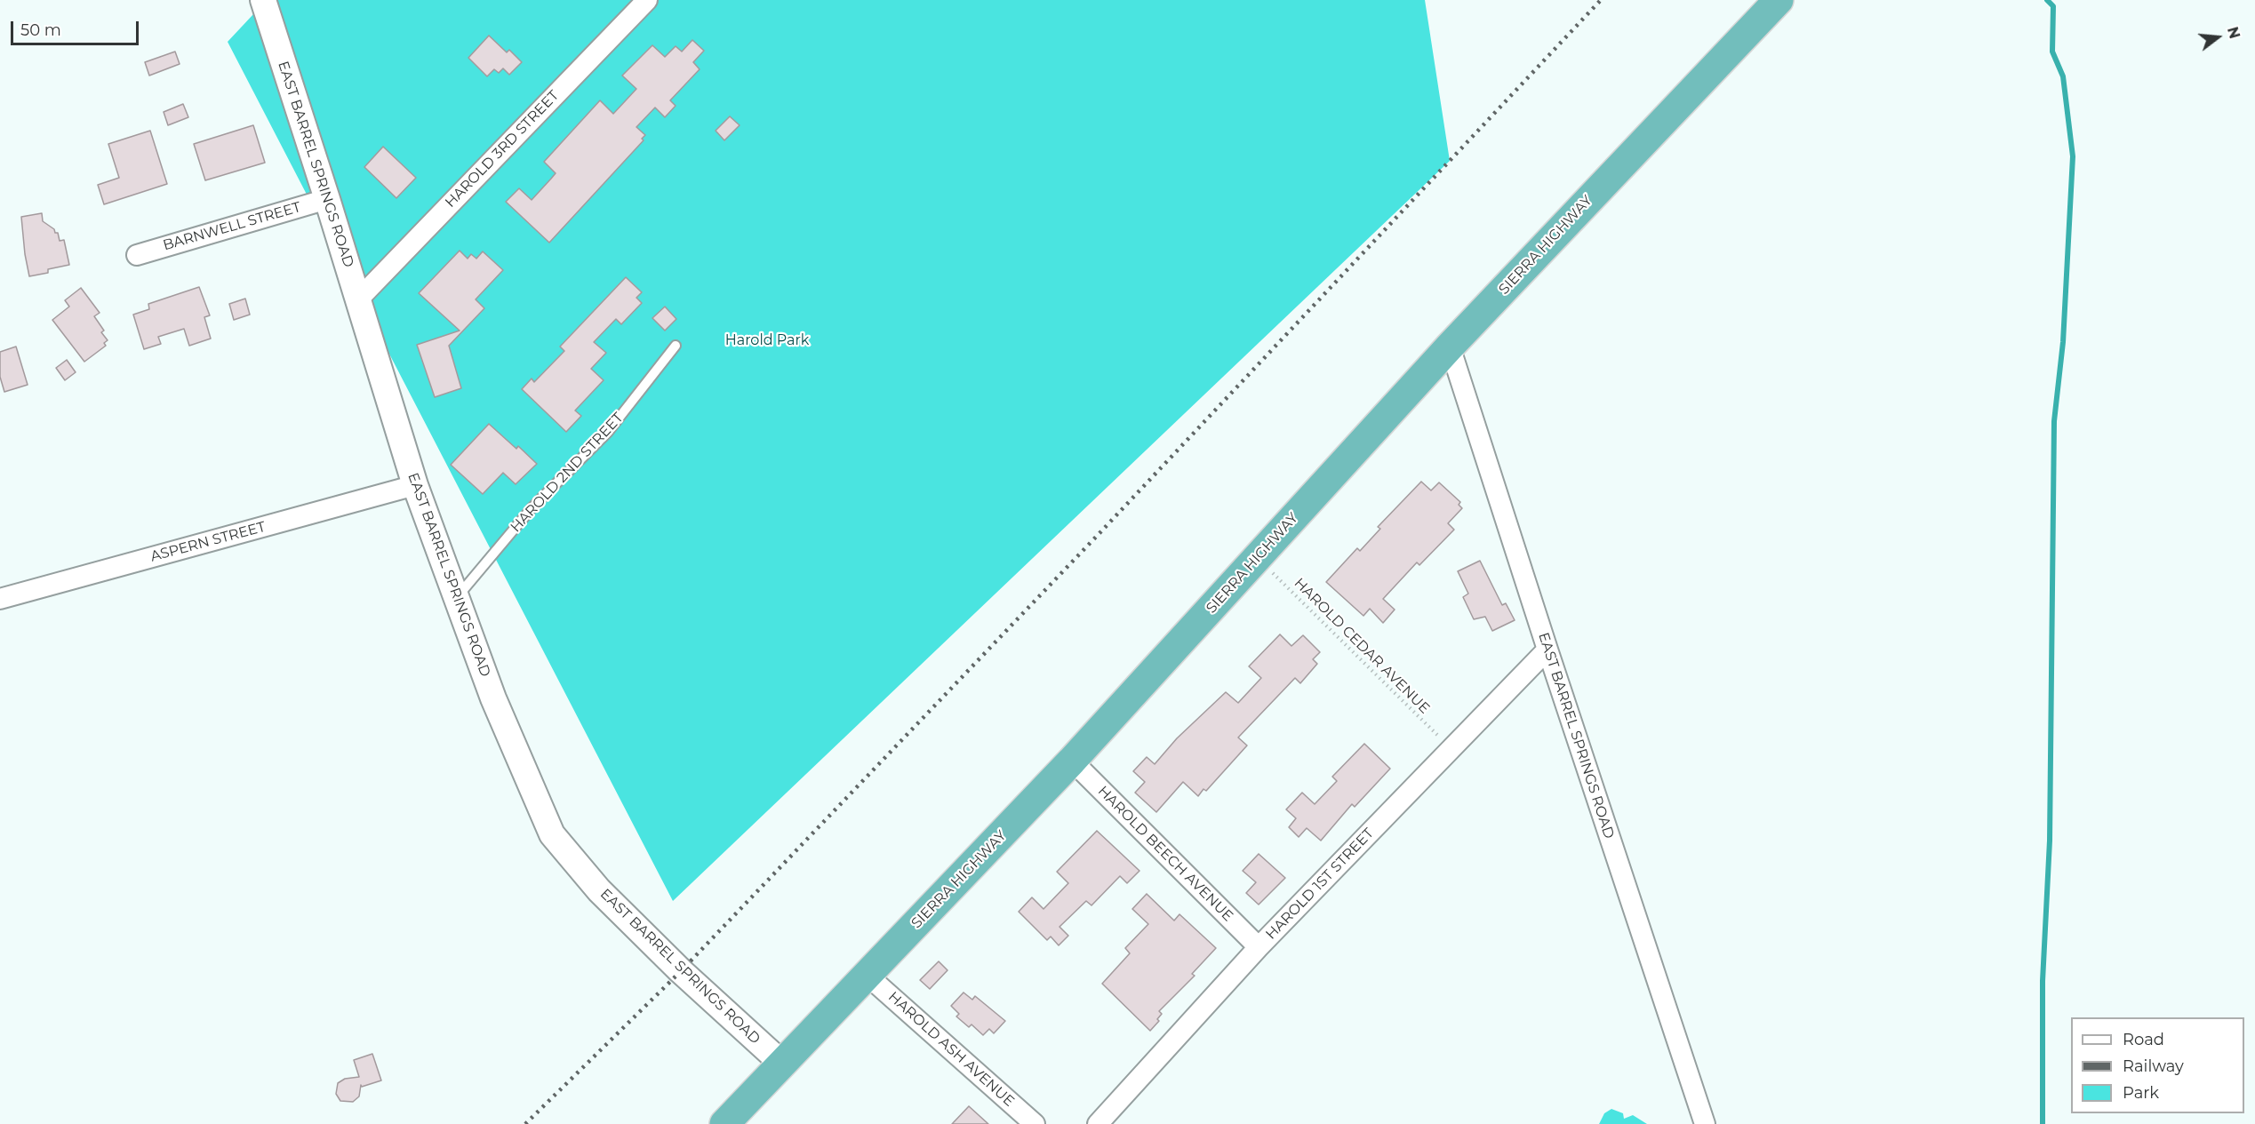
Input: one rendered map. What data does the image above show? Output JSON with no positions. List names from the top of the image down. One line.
{"streets":{"highway":["SIERRA HIGHWAY"],"street":["HAROLD 3RD STREET","EAST BARREL SPRINGS ROAD","BARNWELL STREET","ASPERN STREET","HAROLD BEECH AVENUE","HAROLD 1ST STREET","HAROLD ASH AVENUE"],"lane":["HAROLD 2ND STREET"],"path":["HAROLD CEDAR AVENUE"]},"crossings":[["HAROLD 3RD STREET","EAST BARREL SPRINGS ROAD"],["EAST BARREL SPRINGS ROAD","BARNWELL STREET"],["EAST BARREL SPRINGS ROAD","SIERRA HIGHWAY"],["EAST BARREL SPRINGS ROAD","HAROLD 2ND STREET"],["EAST BARREL SPRINGS ROAD","ASPERN STREET"],["EAST BARREL SPRINGS ROAD","HAROLD 1ST STREET"],["SIERRA HIGHWAY","HAROLD CEDAR AVENUE"],["SIERRA HIGHWAY","HAROLD BEECH AVENUE"],["SIERRA HIGHWAY","HAROLD ASH AVENUE"],["HAROLD CEDAR AVENUE","HAROLD 1ST STREET"],["HAROLD BEECH AVENUE","HAROLD 1ST STREET"]],"parks":["Harold Park"],"legend":["Road","Railway","Park"],"scale_bar":"50 m","north":"right"}
